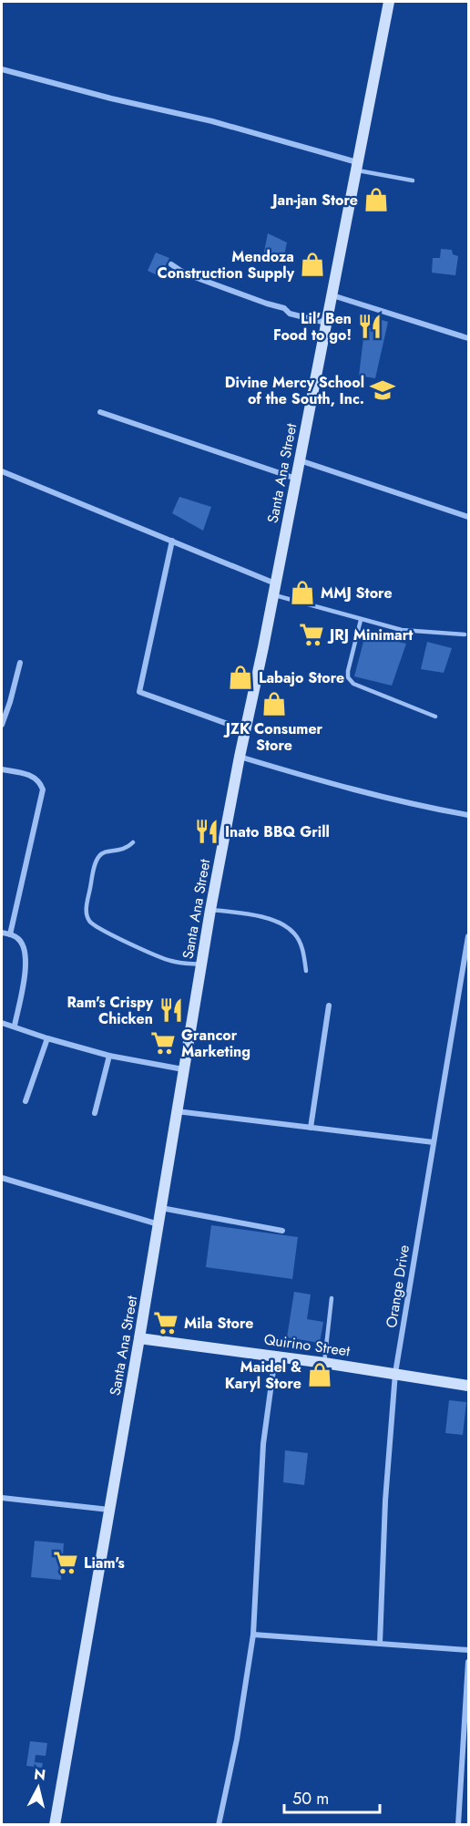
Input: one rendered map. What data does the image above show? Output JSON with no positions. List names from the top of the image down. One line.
{"streets":{"main road":["Santa Ana Street","Quirino Street"],"street":["Orange Drive"]},"crossings":[["Santa Ana Street","Quirino Street"],["Orange Drive","Quirino Street"]],"places":{"shop":["Jan-jan Store","Mendoza Construction Supply","MMJ Store","Labajo Store","JZK Consumer Store","Maidel & Karyl Store"],"restaurant":["Lil' Ben Food to go!","Inato BBQ Grill","Ram's Crispy Chicken"],"school or university":["Divine Mercy School of the South, Inc."],"supermarket":["JRJ Minimart","Grancor Marketing","Mila Store","Liam's"]},"scale_bar":"50 m","north":"top"}
